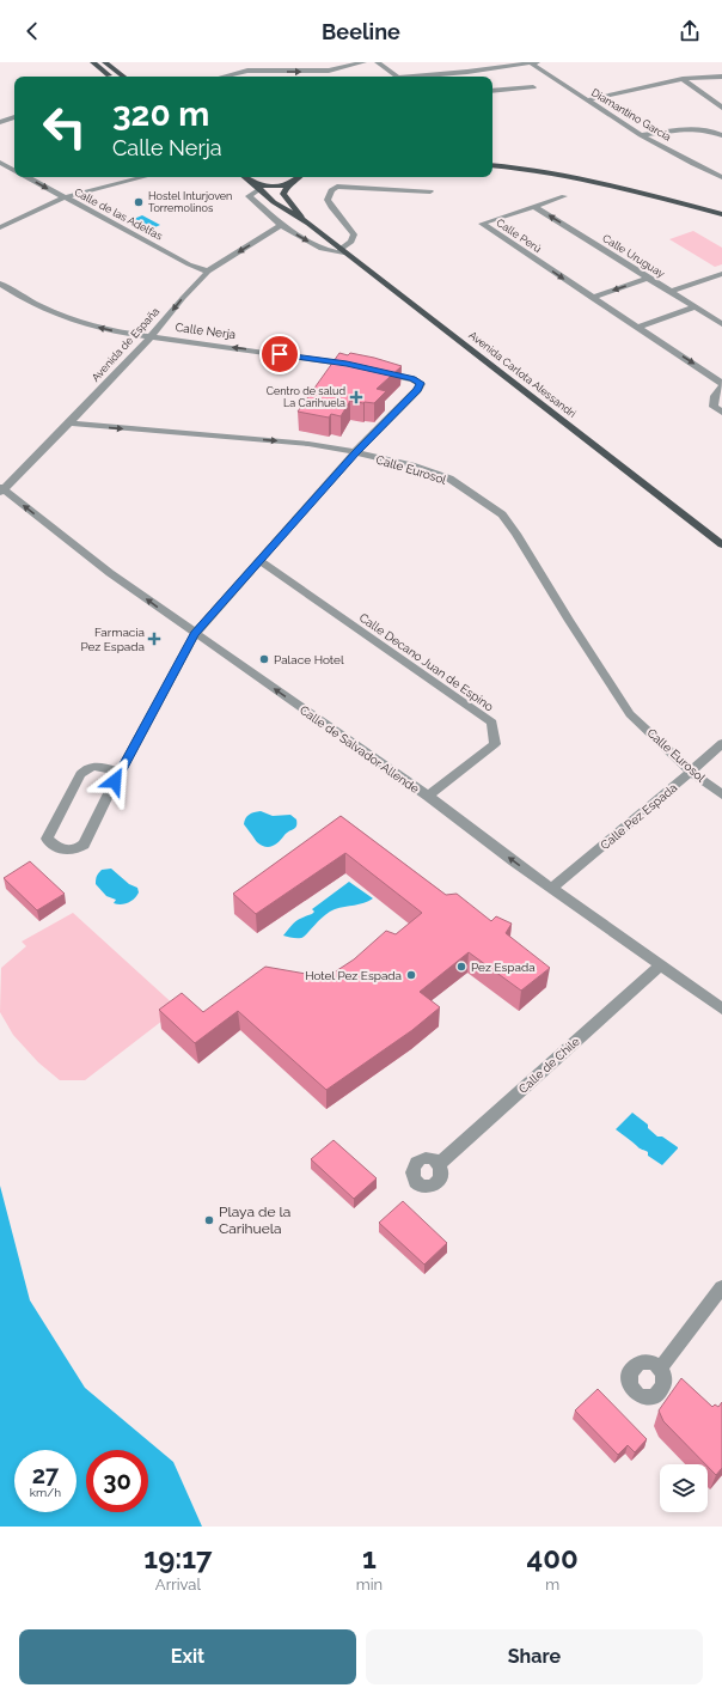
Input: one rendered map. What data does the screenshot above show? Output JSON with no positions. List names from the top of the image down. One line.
{"streets":{"main road":["Avenida Carlota Alessandri"],"street":["Diamantino Garcia","Calle de las Adelfas","Calle Perú","Calle Uruguay","Calle Nerja","Avenida de España","Calle Eurosol","Calle Decano Juan de Espino","Calle de Salvador Allende","Calle Pez Espada","Calle de Chile"]},"crossings":[["Calle de las Adelfas","Avenida de España"],["Calle Perú","Calle Uruguay"],["Calle Nerja","Avenida de España"],["Avenida de España","Calle Eurosol"],["Avenida de España","Calle de Salvador Allende"],["Calle Eurosol","Calle Pez Espada"],["Calle Decano Juan de Espino","Calle de Salvador Allende"],["Calle de Salvador Allende","Calle Pez Espada"],["Calle de Salvador Allende","Calle de Chile"]],"one_way":["Calle Uruguay","Calle Nerja","Avenida de España","Calle Eurosol","Calle de Salvador Allende"],"places":{"other":["Hostel Inturjoven Torremolinos","Palace Hotel","Pez Espada","Hotel Pez Espada","Playa de la Carihuela"],"health":["Centro de salud La Carihuela","Farmacia Pez Espada"]},"page":{"header":"Beeline","turn":["320 m","Calle Nerja"],"speed":"27 km/h","limit":"30","eta":["19:17","Arrival","1","min","400","m"],"buttons":["Exit","Share"]}}
